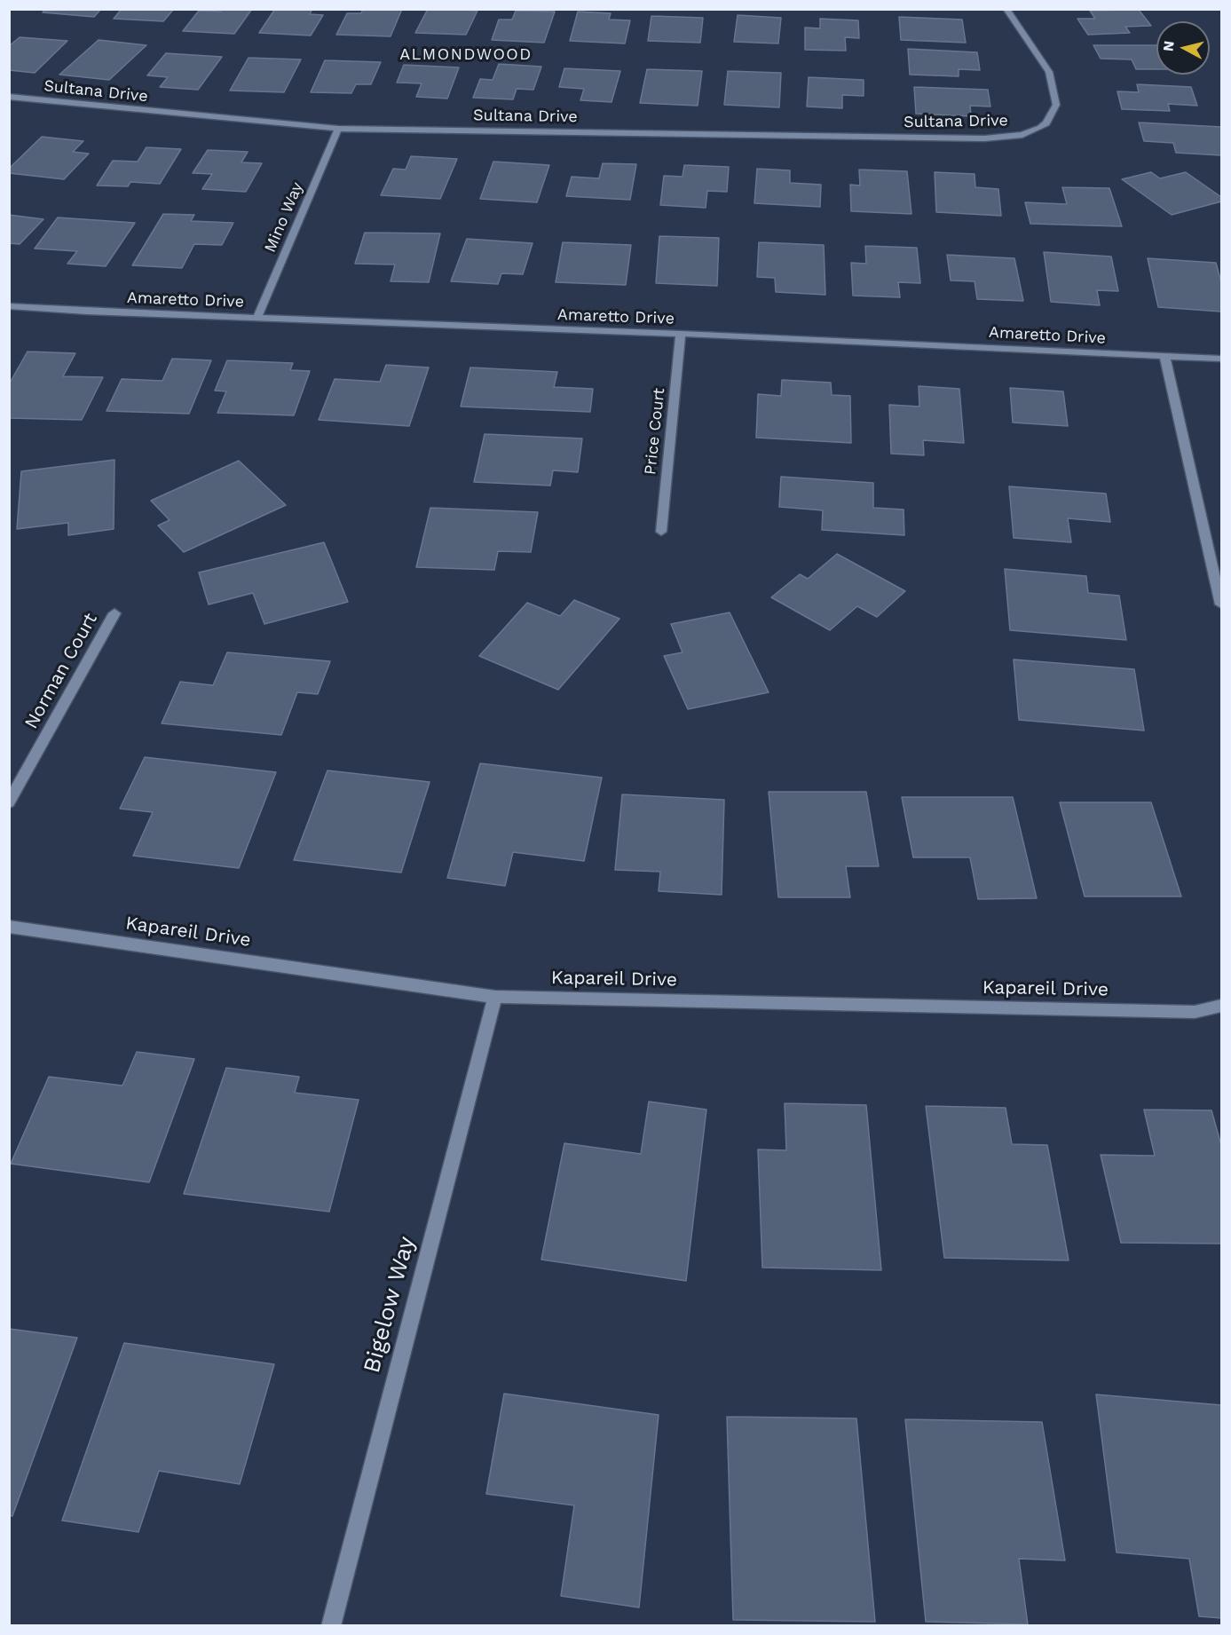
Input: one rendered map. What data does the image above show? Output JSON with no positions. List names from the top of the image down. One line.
{"streets":{"street":["Sultana Drive","Mino Way","Amaretto Drive","Price Court","Norman Court","Kapareil Drive","Bigelow Way"]},"crossings":[["Sultana Drive","Mino Way"],["Mino Way","Amaretto Drive"],["Amaretto Drive","Price Court"],["Kapareil Drive","Bigelow Way"]],"districts":["ALMONDWOOD"],"north":"left"}
